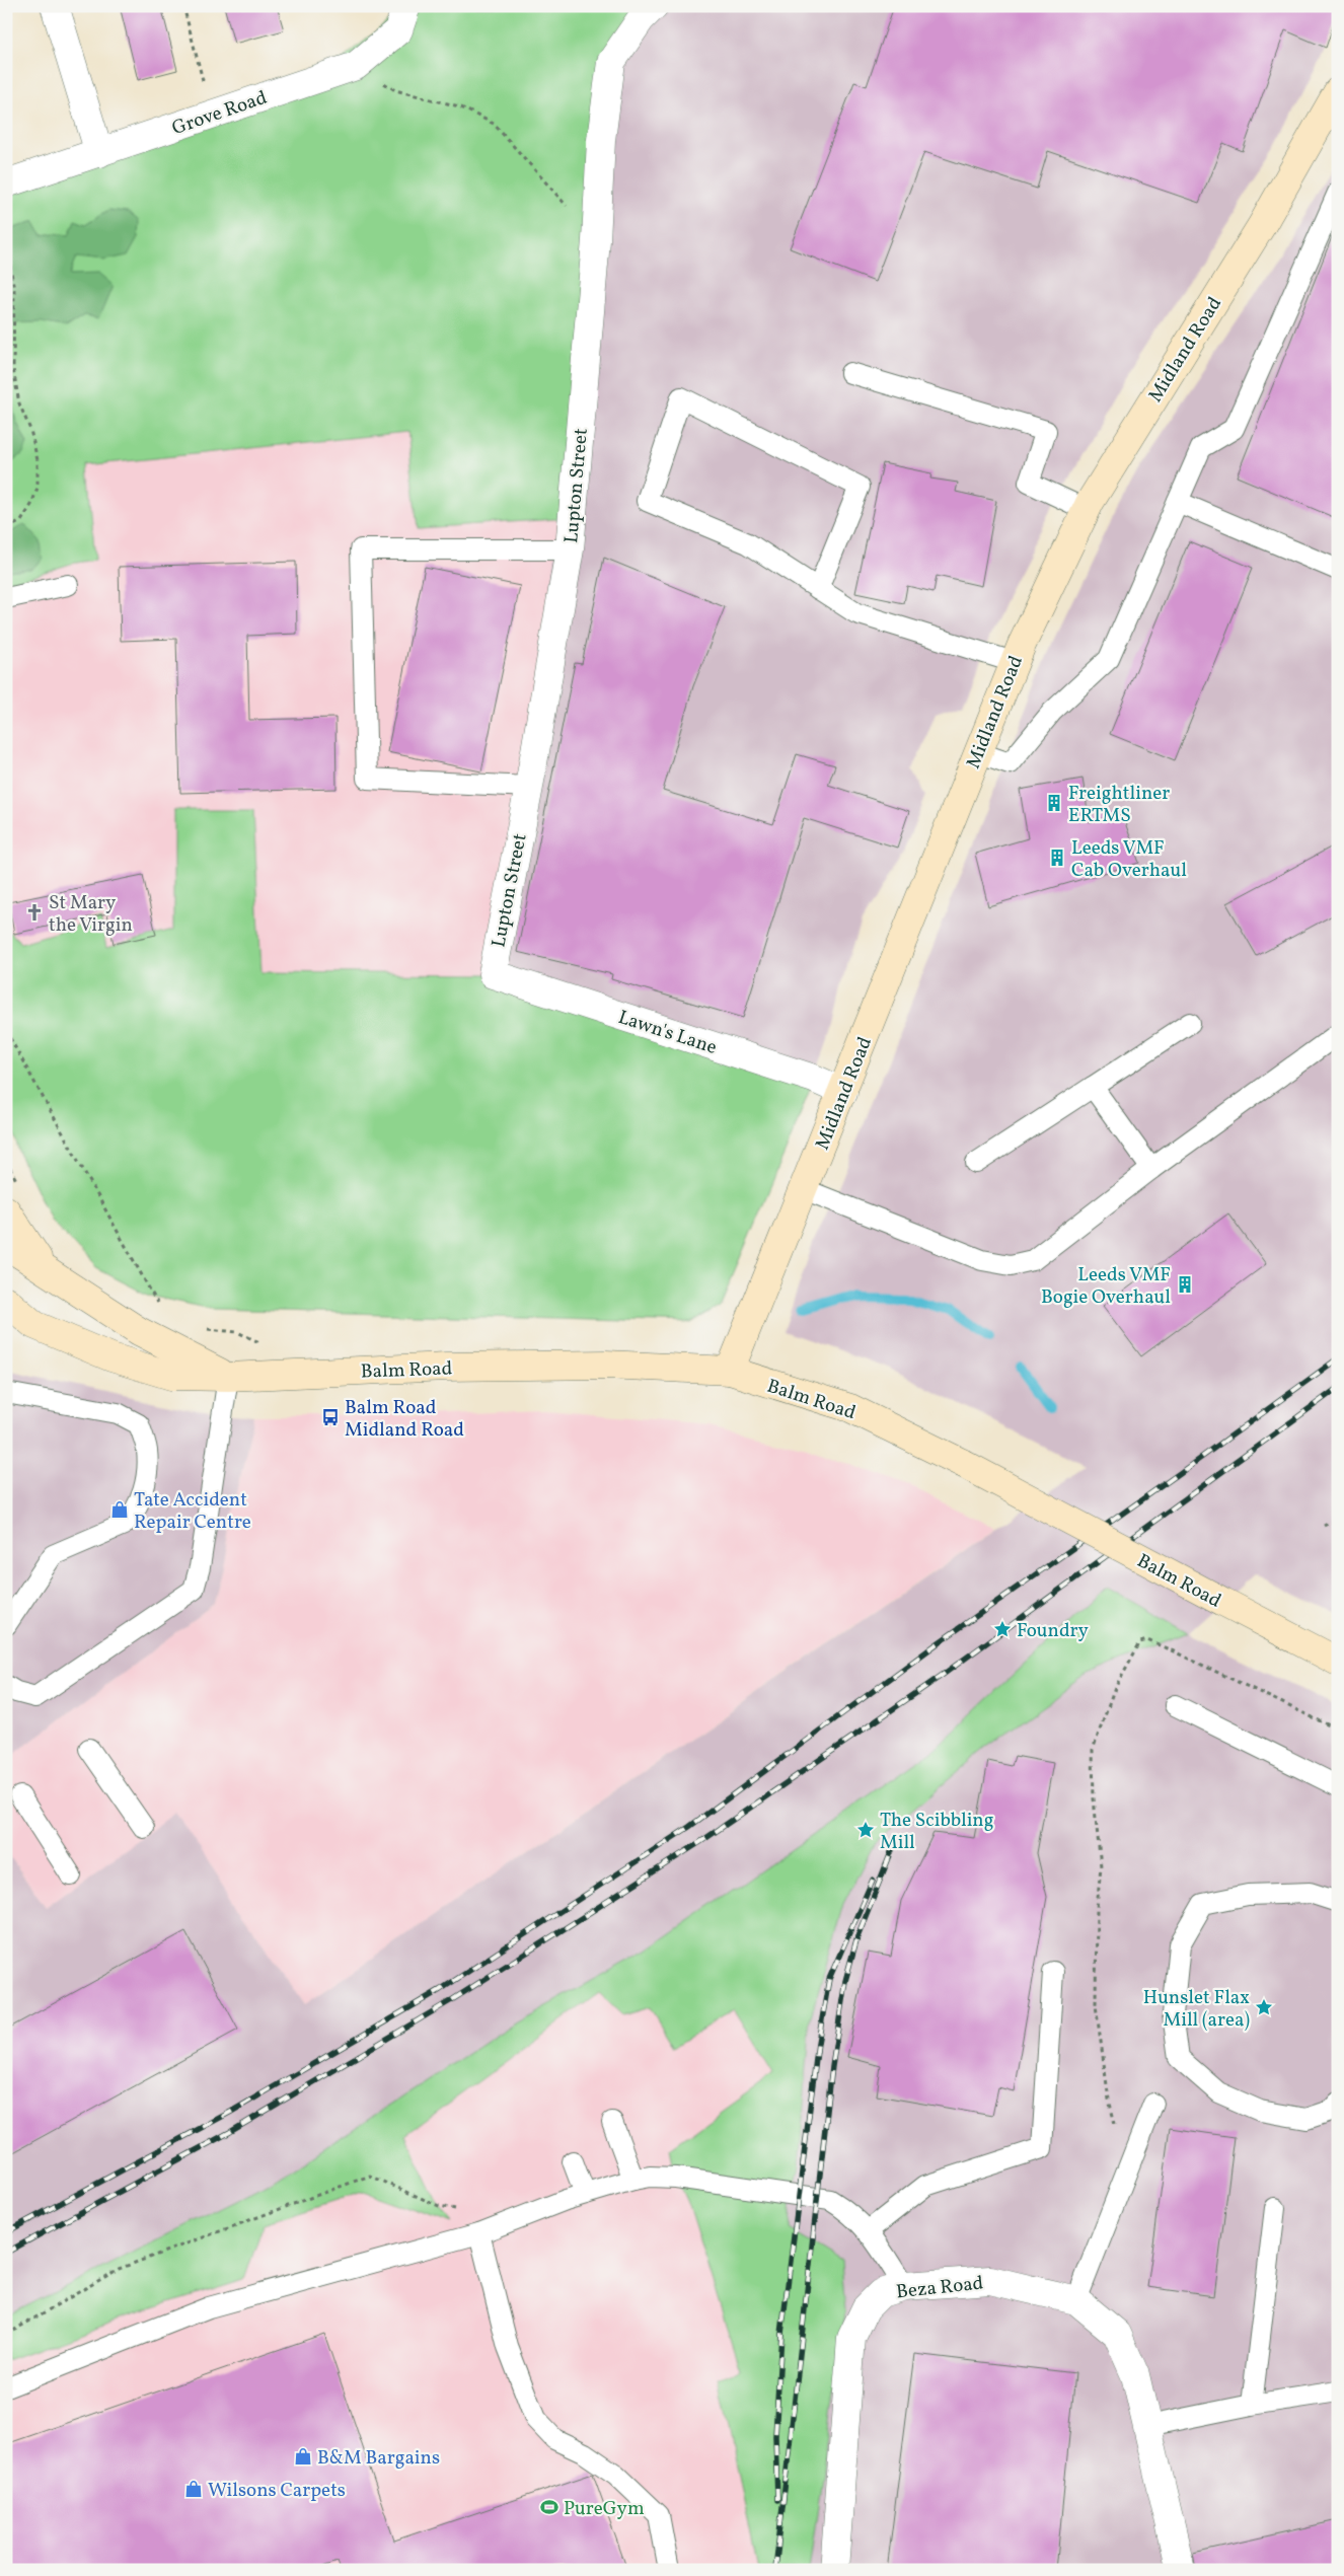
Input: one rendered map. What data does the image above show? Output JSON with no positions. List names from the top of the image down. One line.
{"streets":{"street":["Grove Road","Midland Road","Lupton Street","Lawn's Lane","Balm Road","Beza Road"]},"crossings":[["Midland Road","Lawn's Lane"],["Midland Road","Balm Road"],["Lupton Street","Lawn's Lane"]],"places":{"building":["Freightliner ERTMS","Leeds VMF Cab Overhaul","Leeds VMF Bogie Overhaul"],"church":["St Mary the Virgin"],"bus stop":["Balm Road Midland Road"],"shop":["Tate Accident Repair Centre","B&M Bargains","Wilsons Carpets"],"place":["Foundry","The Scibbling Mill","Hunslet Flax Mill (area)"],"sports":["PureGym"]}}
